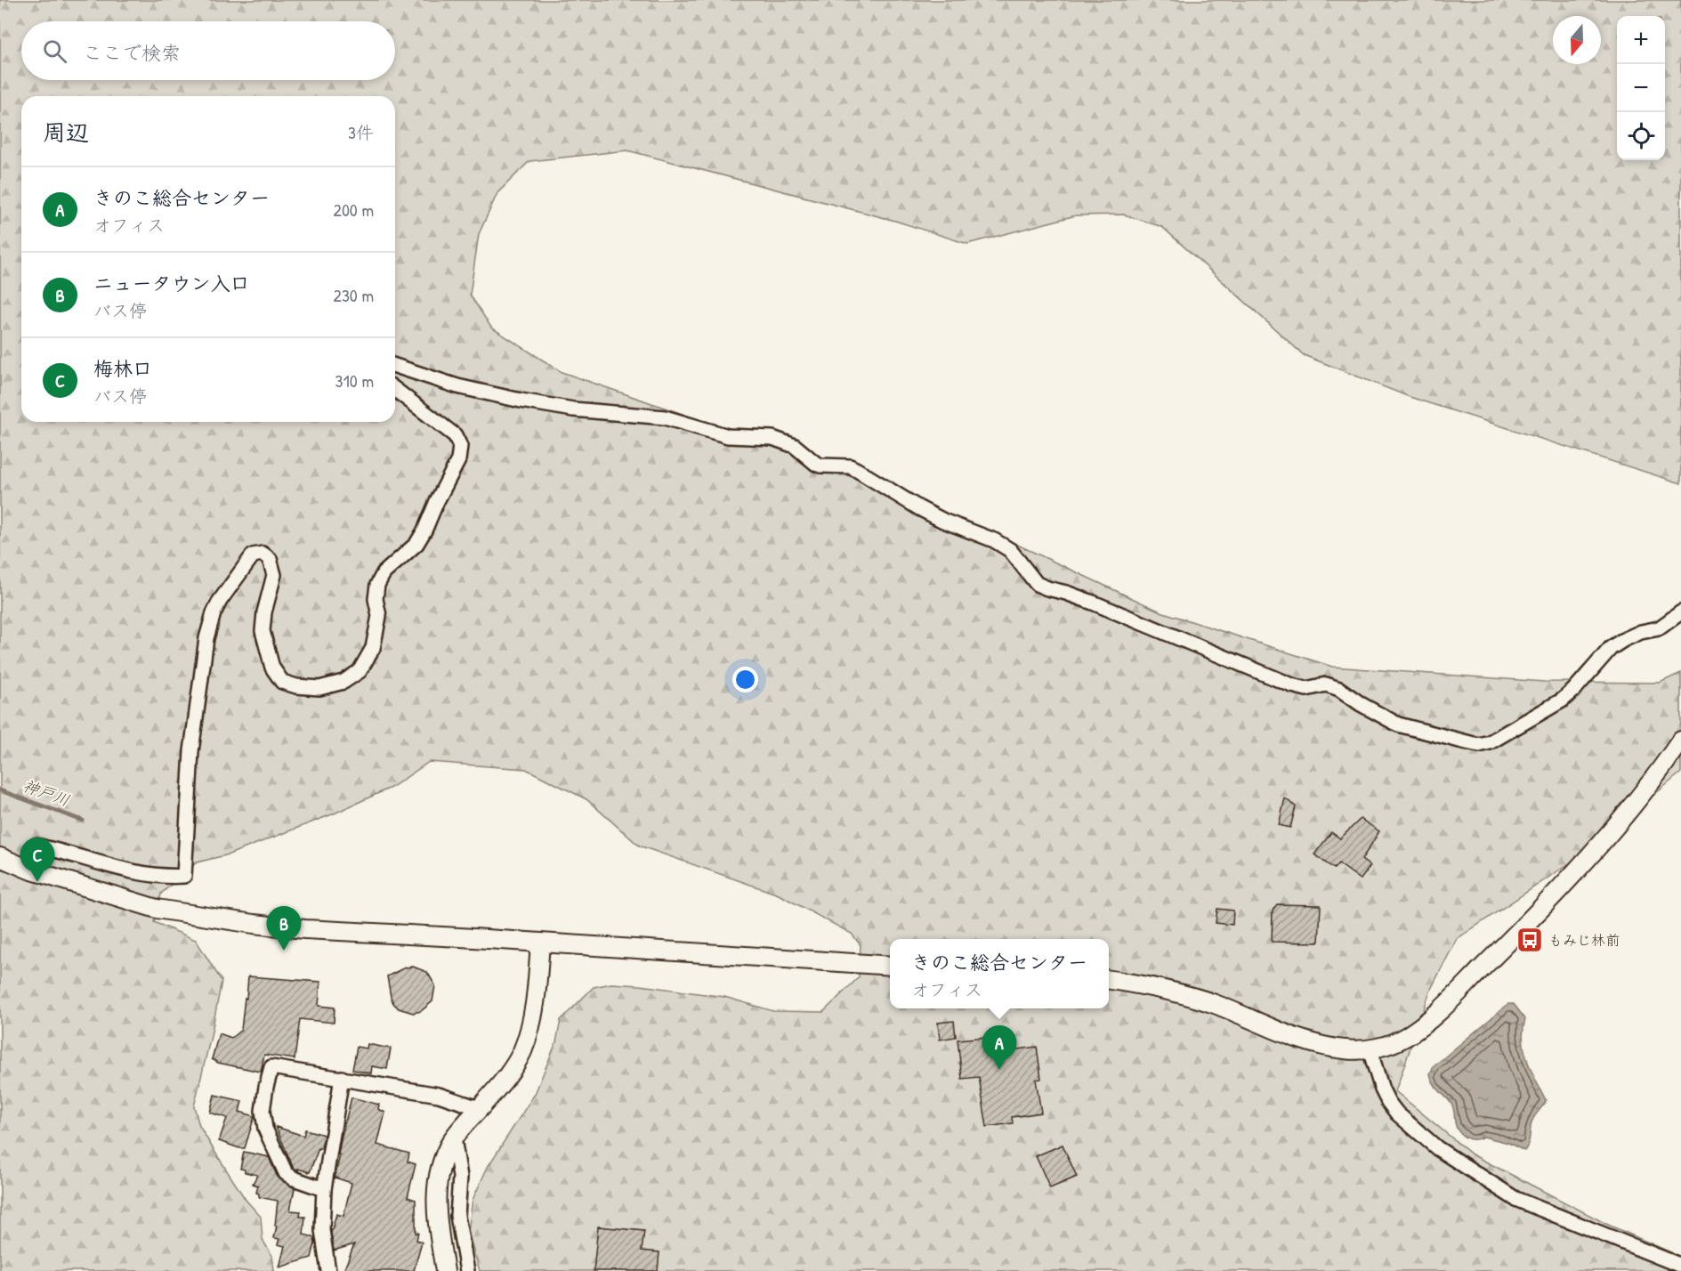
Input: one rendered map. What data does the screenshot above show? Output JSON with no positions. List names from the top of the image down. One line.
{"water":["神戸川"],"places":{"bus stop":["もみじ林前"]},"north":"bottom","page":{"map_buttons":["+","−"],"search":"ここで検索","heading":["周辺","3件"],"list":[{"mark":"A","name":"きのこ総合センター","note":"オフィス","value":"200 m"},{"mark":"B","name":"ニュータウン入口","note":"バス停","value":"230 m"},{"mark":"C","name":"梅林口","note":"バス停","value":"310 m"}],"pins":["C","B","A"],"popup":["きのこ総合センター","オフィス"]}}
